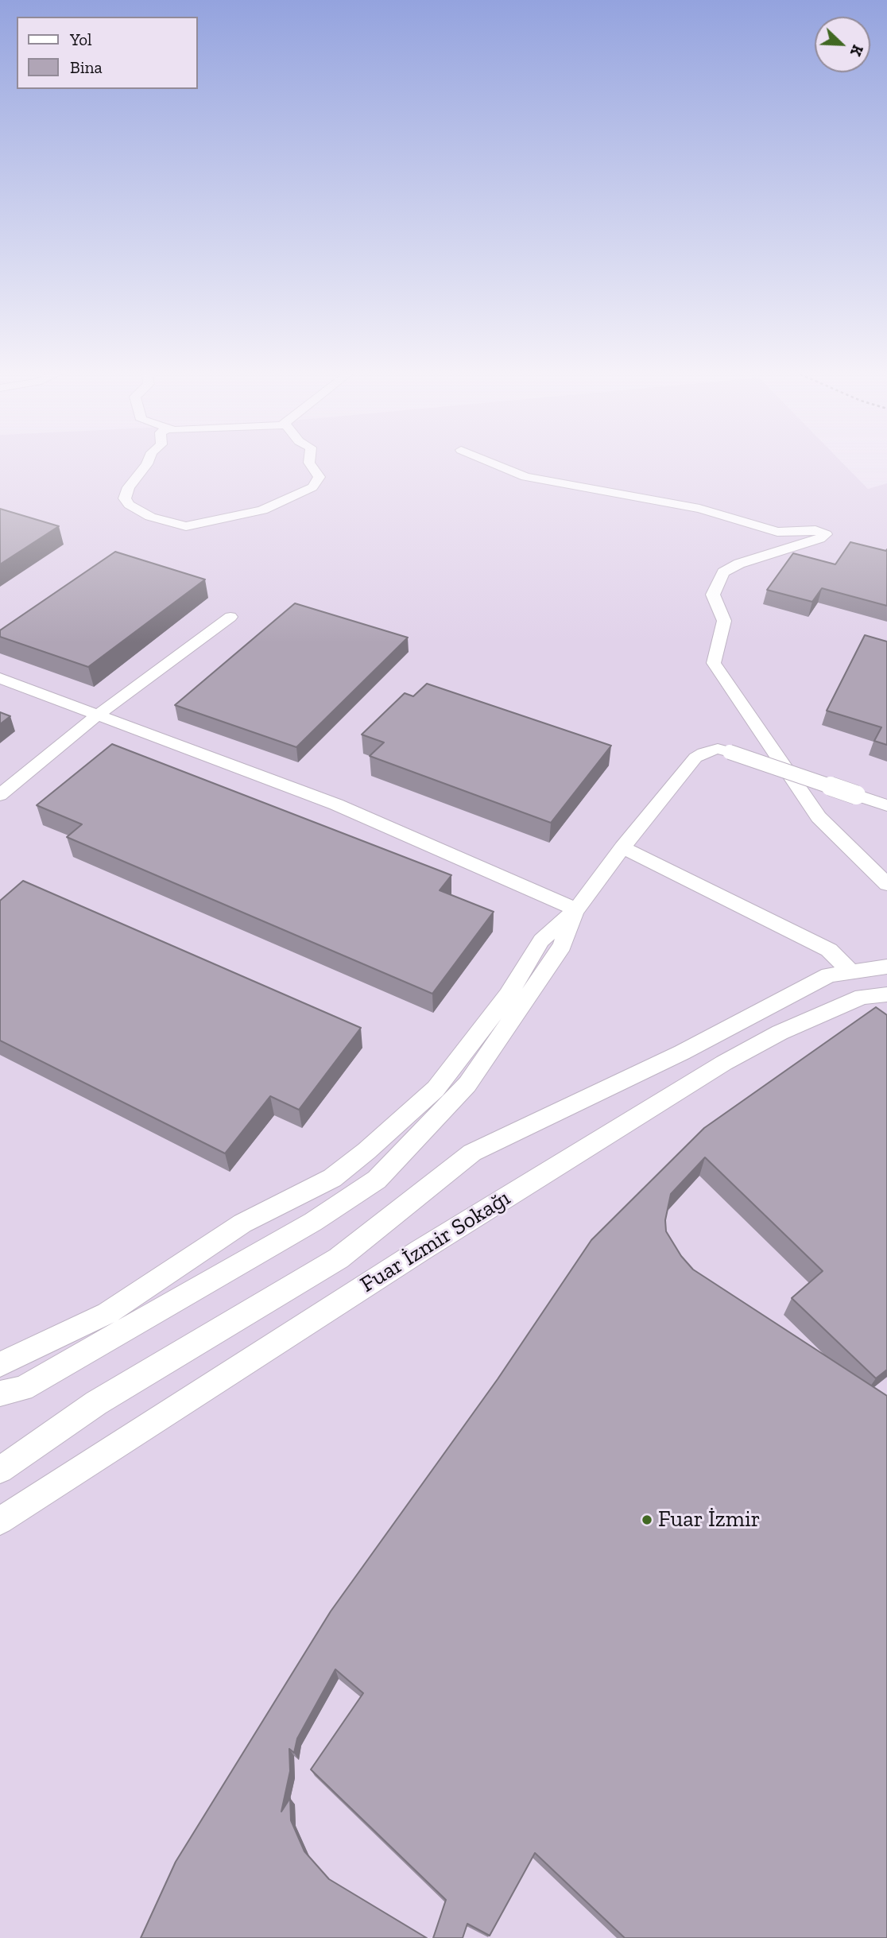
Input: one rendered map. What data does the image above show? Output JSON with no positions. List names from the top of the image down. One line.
{"streets":{"street":["Fuar İzmir Sokağı"]},"places":["Fuar İzmir"],"legend":["Yol","Bina"],"north":"bottom right"}
